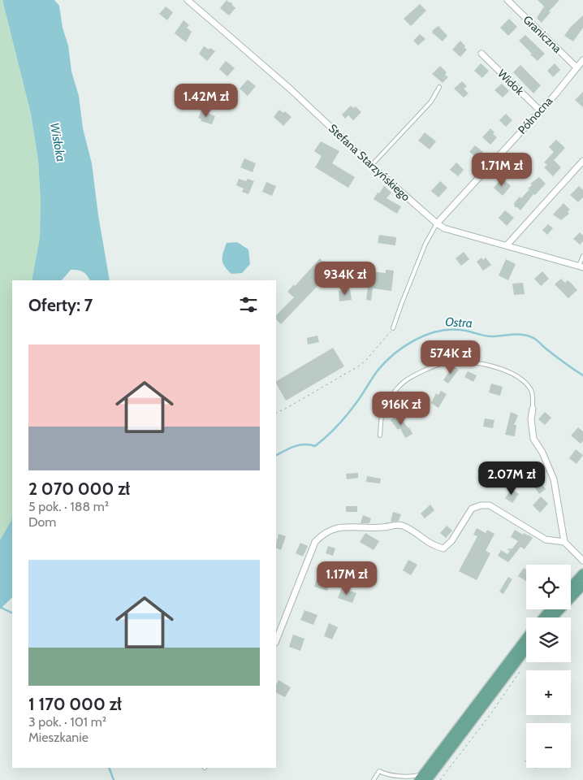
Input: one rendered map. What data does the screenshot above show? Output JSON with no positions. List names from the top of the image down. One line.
{"streets":{"street":["Graniczna","Widok","Północna","Stefana Starzyńskiego"]},"crossings":[["Graniczna","Północna"],["Widok","Północna"],["Północna","Stefana Starzyńskiego"]],"water":["Wisłoka","Ostra"],"page":{"price":["1.42M zł","1.71M zł","934K zł","574K zł","916K zł","2.07M zł","1.17M zł"],"heading":"Oferty: 7","list":[{"name":"2 070 000 zł","note":"5 pok. · 188 m² · Dom"},{"name":"1 170 000 zł","note":"3 pok. · 101 m² · Mieszkanie"}],"map_buttons":["+","−"]}}
